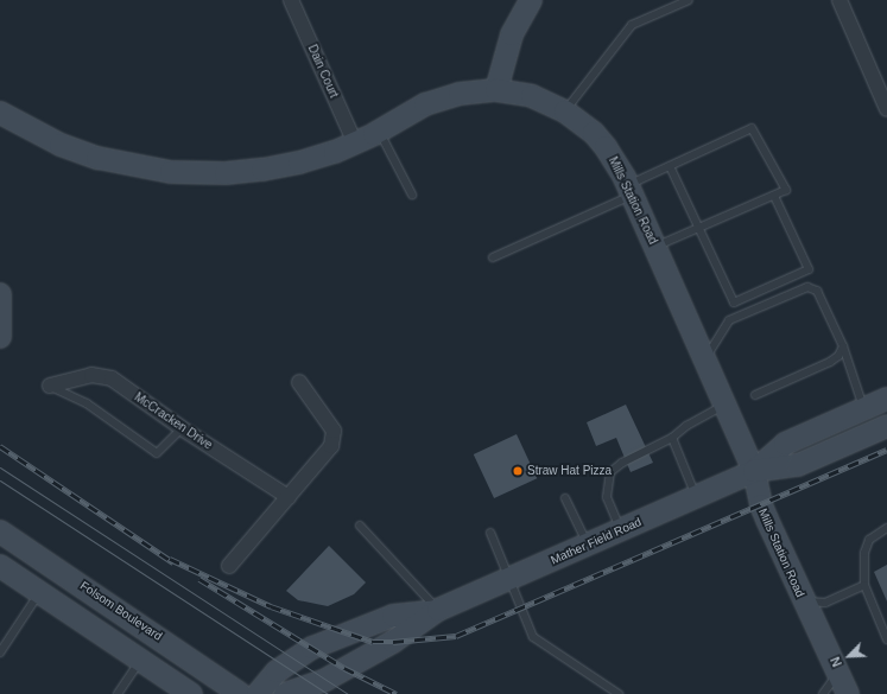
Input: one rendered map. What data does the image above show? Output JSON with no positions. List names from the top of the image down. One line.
{"streets":{"main road":["Mills Station Road","Mather Field Road","Folsom Boulevard"],"street":["Dain Court","McCracken Drive"]},"crossings":[["Dain Court","Mills Station Road"],["Mills Station Road","Mather Field Road"]],"places":["Straw Hat Pizza"],"north":"bottom left"}
